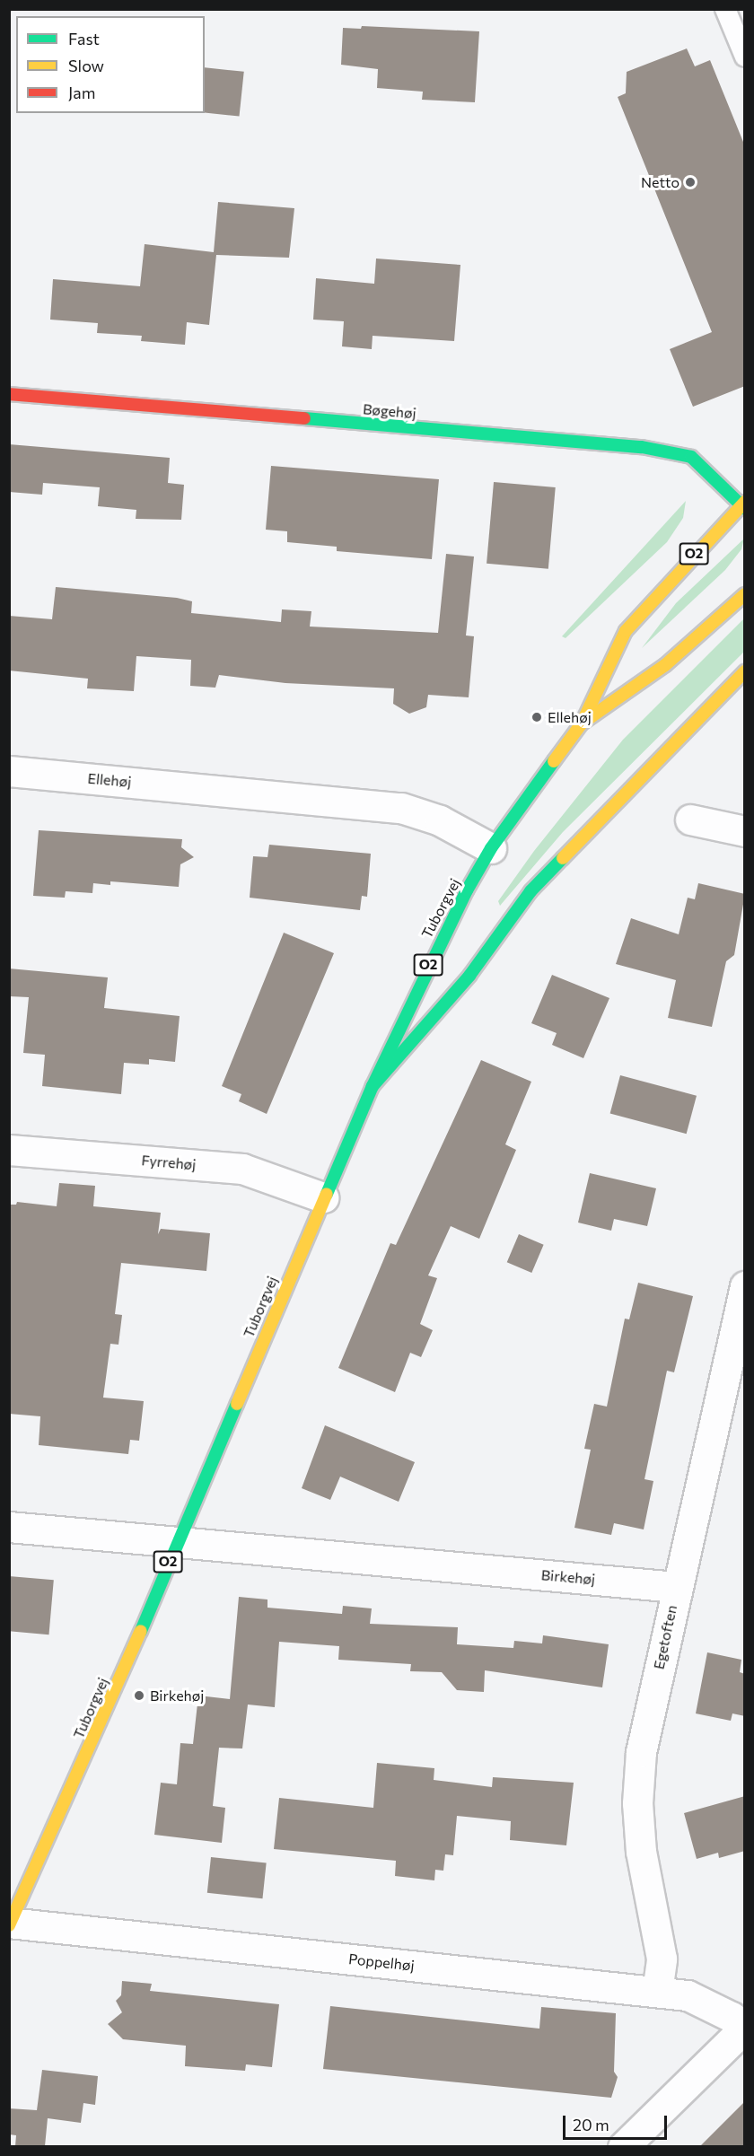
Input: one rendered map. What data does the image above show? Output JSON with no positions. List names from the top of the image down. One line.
{"streets":{"main road":["Bøgehøj","O2","Tuborgvej"],"street":["Ellehøj","Fyrrehøj","Birkehøj","Egetoften","Poppelhøj"]},"crossings":[["Bøgehøj","Tuborgvej"],["Ellehøj","Tuborgvej"],["Tuborgvej","Fyrrehøj"],["Tuborgvej","Birkehøj"],["Tuborgvej","Poppelhøj"],["Birkehøj","Egetoften"],["Egetoften","Poppelhøj"]],"places":["Netto","Ellehøj","Birkehøj"],"legend":["Fast","Slow","Jam"],"scale_bar":"20 m"}
